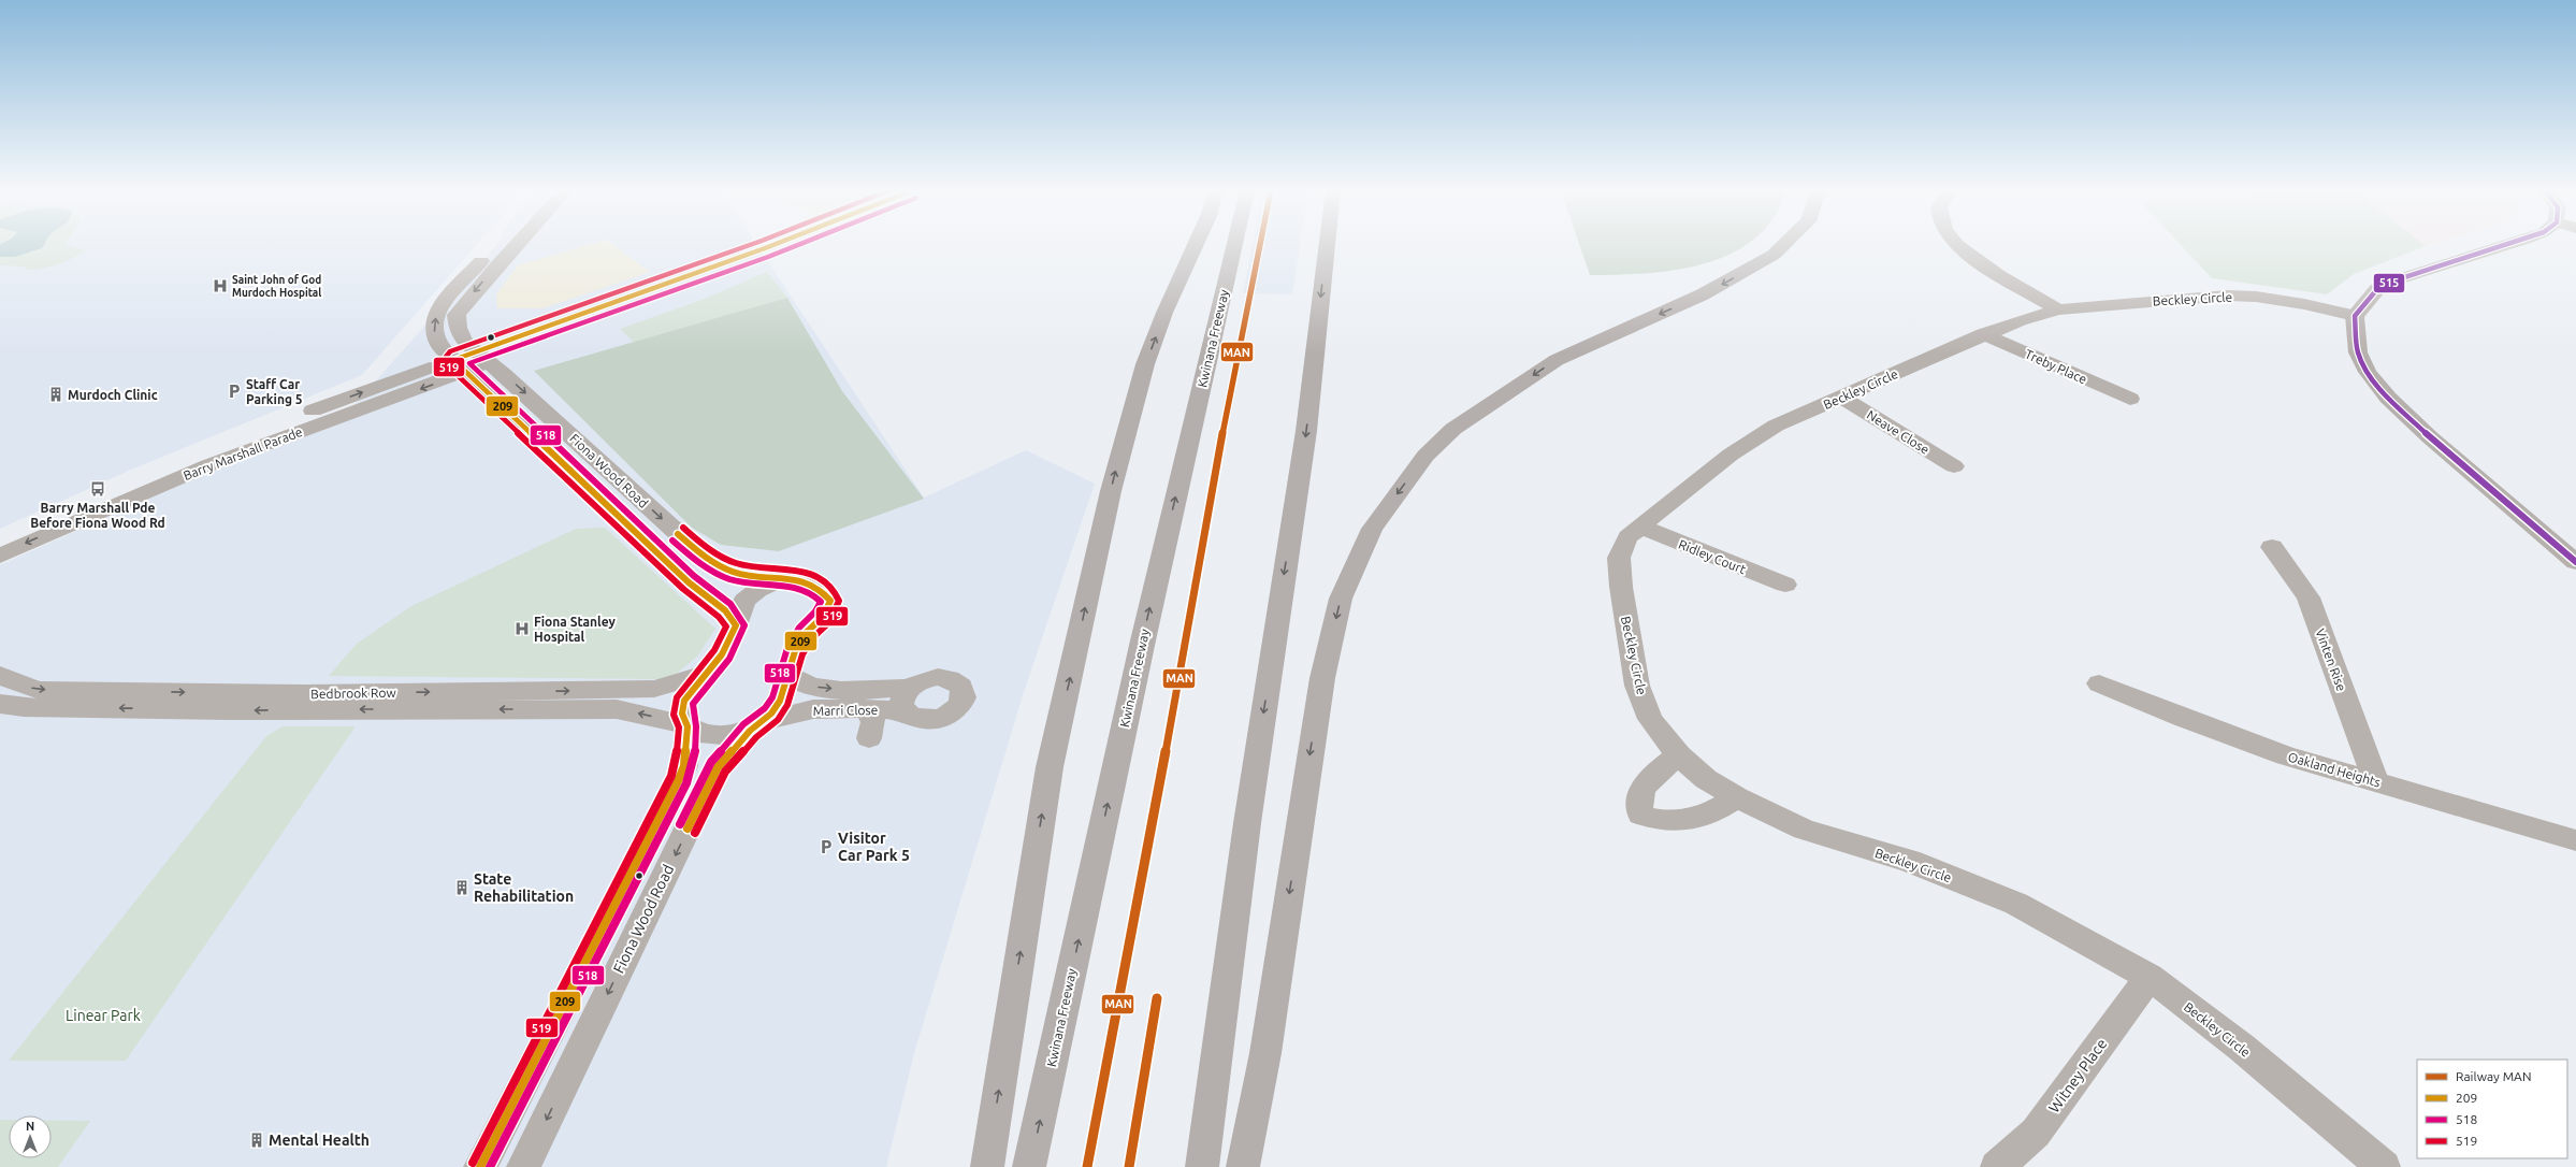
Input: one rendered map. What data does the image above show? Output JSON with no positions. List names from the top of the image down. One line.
{"streets":{"highway":["Kwinana Freeway"],"street":["Beckley Circle","Treby Place","Neave Close","Barry Marshall Parade","Fiona Wood Road","Ridley Court","Vinten Rise","Bedbrook Row","Marri Close","Oakland Heights","Witney Place"]},"crossings":[["Beckley Circle","Treby Place"],["Beckley Circle","Neave Close"],["Beckley Circle","Ridley Court"],["Beckley Circle","Witney Place"],["Barry Marshall Parade","Fiona Wood Road"],["Fiona Wood Road","Bedbrook Row"],["Fiona Wood Road","Marri Close"],["Vinten Rise","Oakland Heights"]],"parks":["Linear Park"],"places":{"hospital":["Saint John of God Murdoch Hospital","Fiona Stanley Hospital"],"parking":["Staff Car Parking 5","Visitor Car Park 5"],"building":["Murdoch Clinic","State Rehabilitation","Mental Health"],"bus stop":["Barry Marshall Pde Before Fiona Wood Rd"]},"lines":["rail line MAN","transit line 209","transit line 518","transit line 519","transit line 515"],"legend":["Railway MAN","209","518","519"],"north":"top"}
